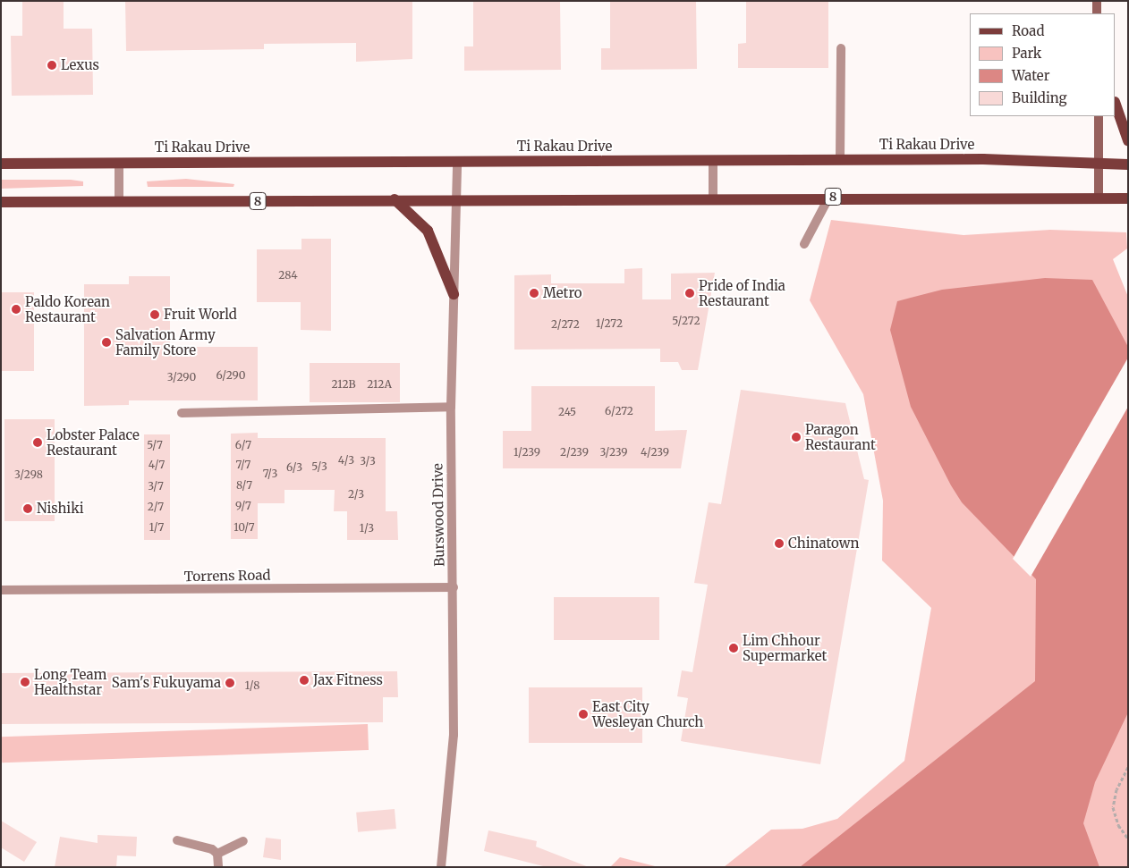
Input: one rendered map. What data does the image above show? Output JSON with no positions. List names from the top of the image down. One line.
{"streets":{"main road":["Ti Rakau Drive","8"],"street":["Burswood Drive","Torrens Road"]},"crossings":[["Ti Rakau Drive","Burswood Drive"],["8","Burswood Drive"],["Burswood Drive","Torrens Road"]],"places":["Lexus","Metro","Pride of India Restaurant","Paldo Korean Restaurant","Fruit World","Salvation Army Family Store","Paragon Restaurant","Lobster Palace Restaurant","Nishiki","Chinatown","Lim Chhour Supermarket","Jax Fitness","Long Team Healthstar","Sam's Fukuyama","East City Wesleyan Church"],"house_numbers":["284","5/272","1/272","2/272","6/290","3/290","212B","212A","6/272","245","5/7","6/7","1/239","2/239","3/239","4/239","4/3","3/3","4/7","7/7","5/3","6/3","7/3","3/298","8/7","3/7","2/3","9/7","2/7","1/7","10/7","1/3","1/8"],"legend":["Road","Park","Water","Building"]}
